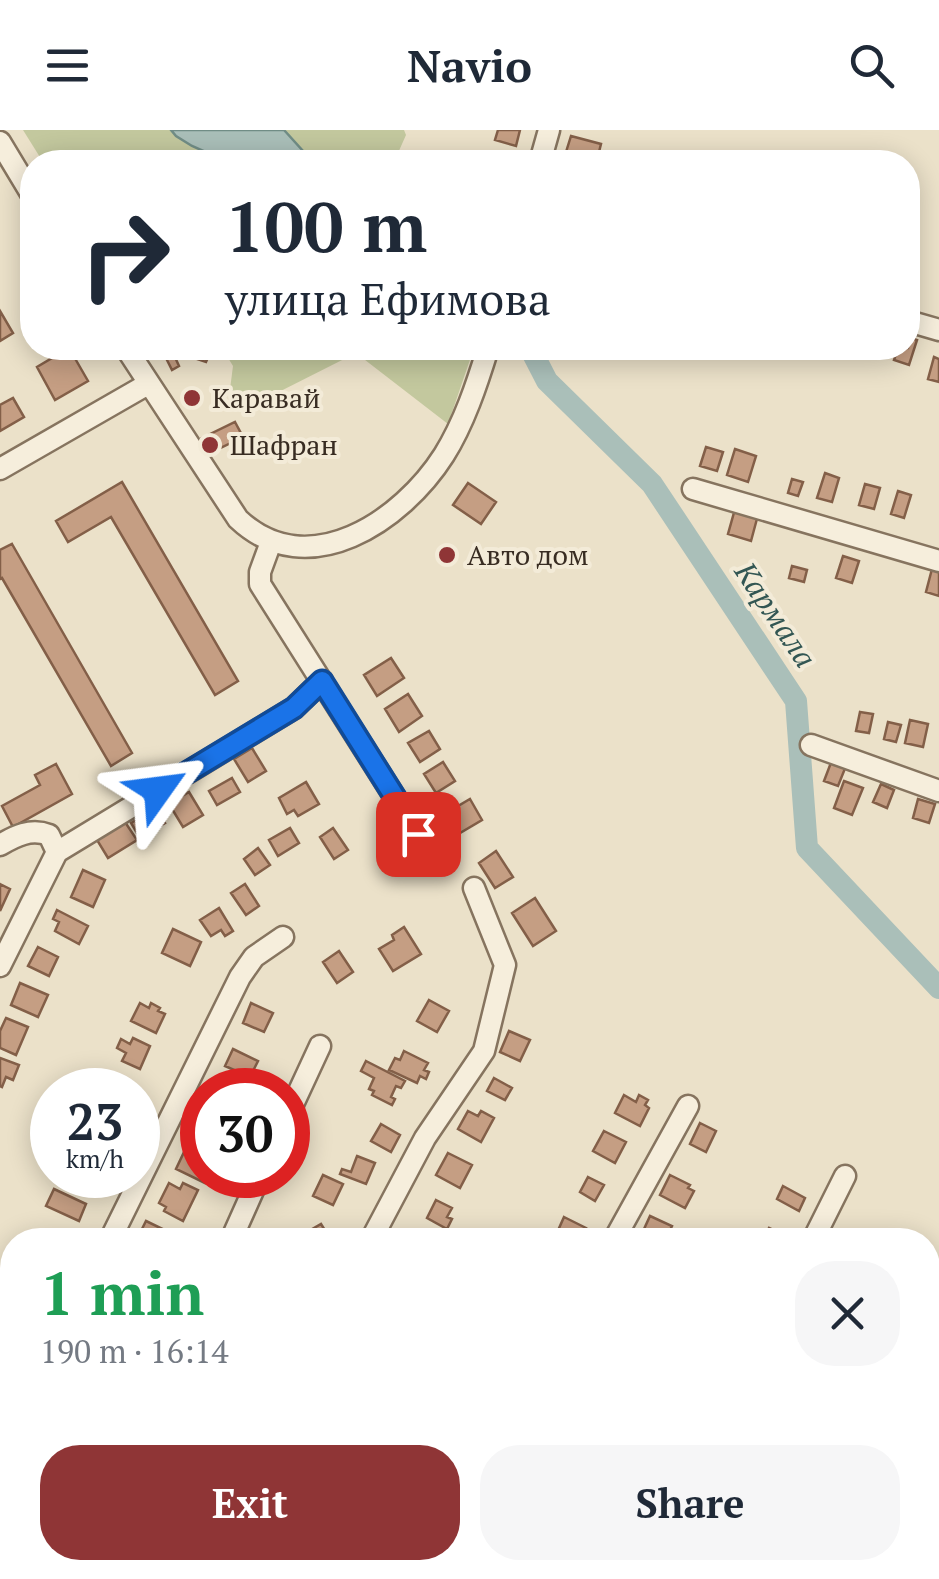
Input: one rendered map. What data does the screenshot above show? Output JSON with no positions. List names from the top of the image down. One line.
{"water":["Кармала"],"places":["Каравай","Шафран","Авто дом"],"page":{"header":"Navio","turn":["100 m","улица Ефимова"],"speed":"23 km/h","limit":"30","heading":["1 min","190 m · 16:14"],"buttons":["Exit","Share"]}}
